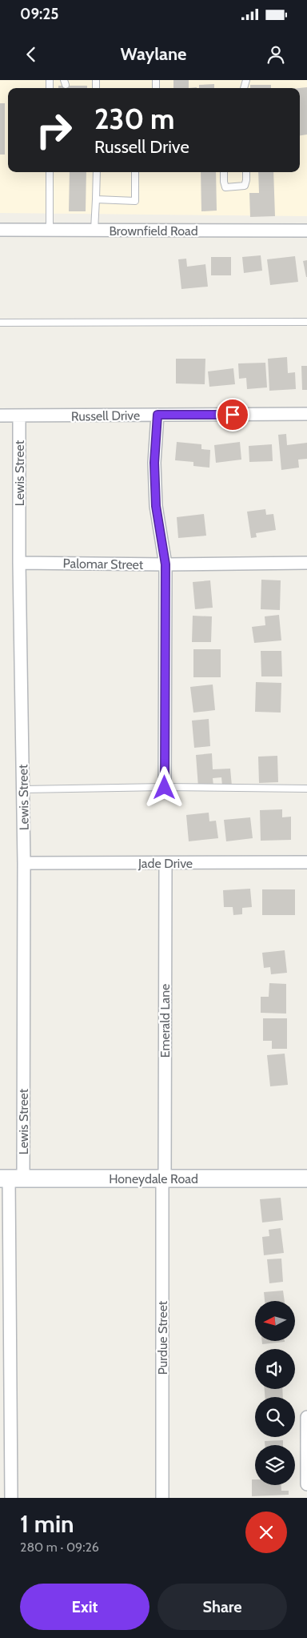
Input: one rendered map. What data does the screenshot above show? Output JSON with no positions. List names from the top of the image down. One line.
{"streets":{"street":["Brownfield Road","Russell Drive","Lewis Street","Palomar Street","Jade Drive","Emerald Lane","Honeydale Road","Purdue Street"]},"crossings":[["Russell Drive","Lewis Street"],["Lewis Street","Palomar Street"],["Lewis Street","Jade Drive"],["Lewis Street","Honeydale Road"],["Jade Drive","Emerald Lane"],["Emerald Lane","Honeydale Road"],["Emerald Lane","Purdue Street"],["Honeydale Road","Purdue Street"]],"north":"left","page":{"status":"09:25","header":"Waylane","turn":["230 m","Russell Drive"],"heading":["1 min","280 m · 09:26"],"buttons":["Exit","Share"]}}
